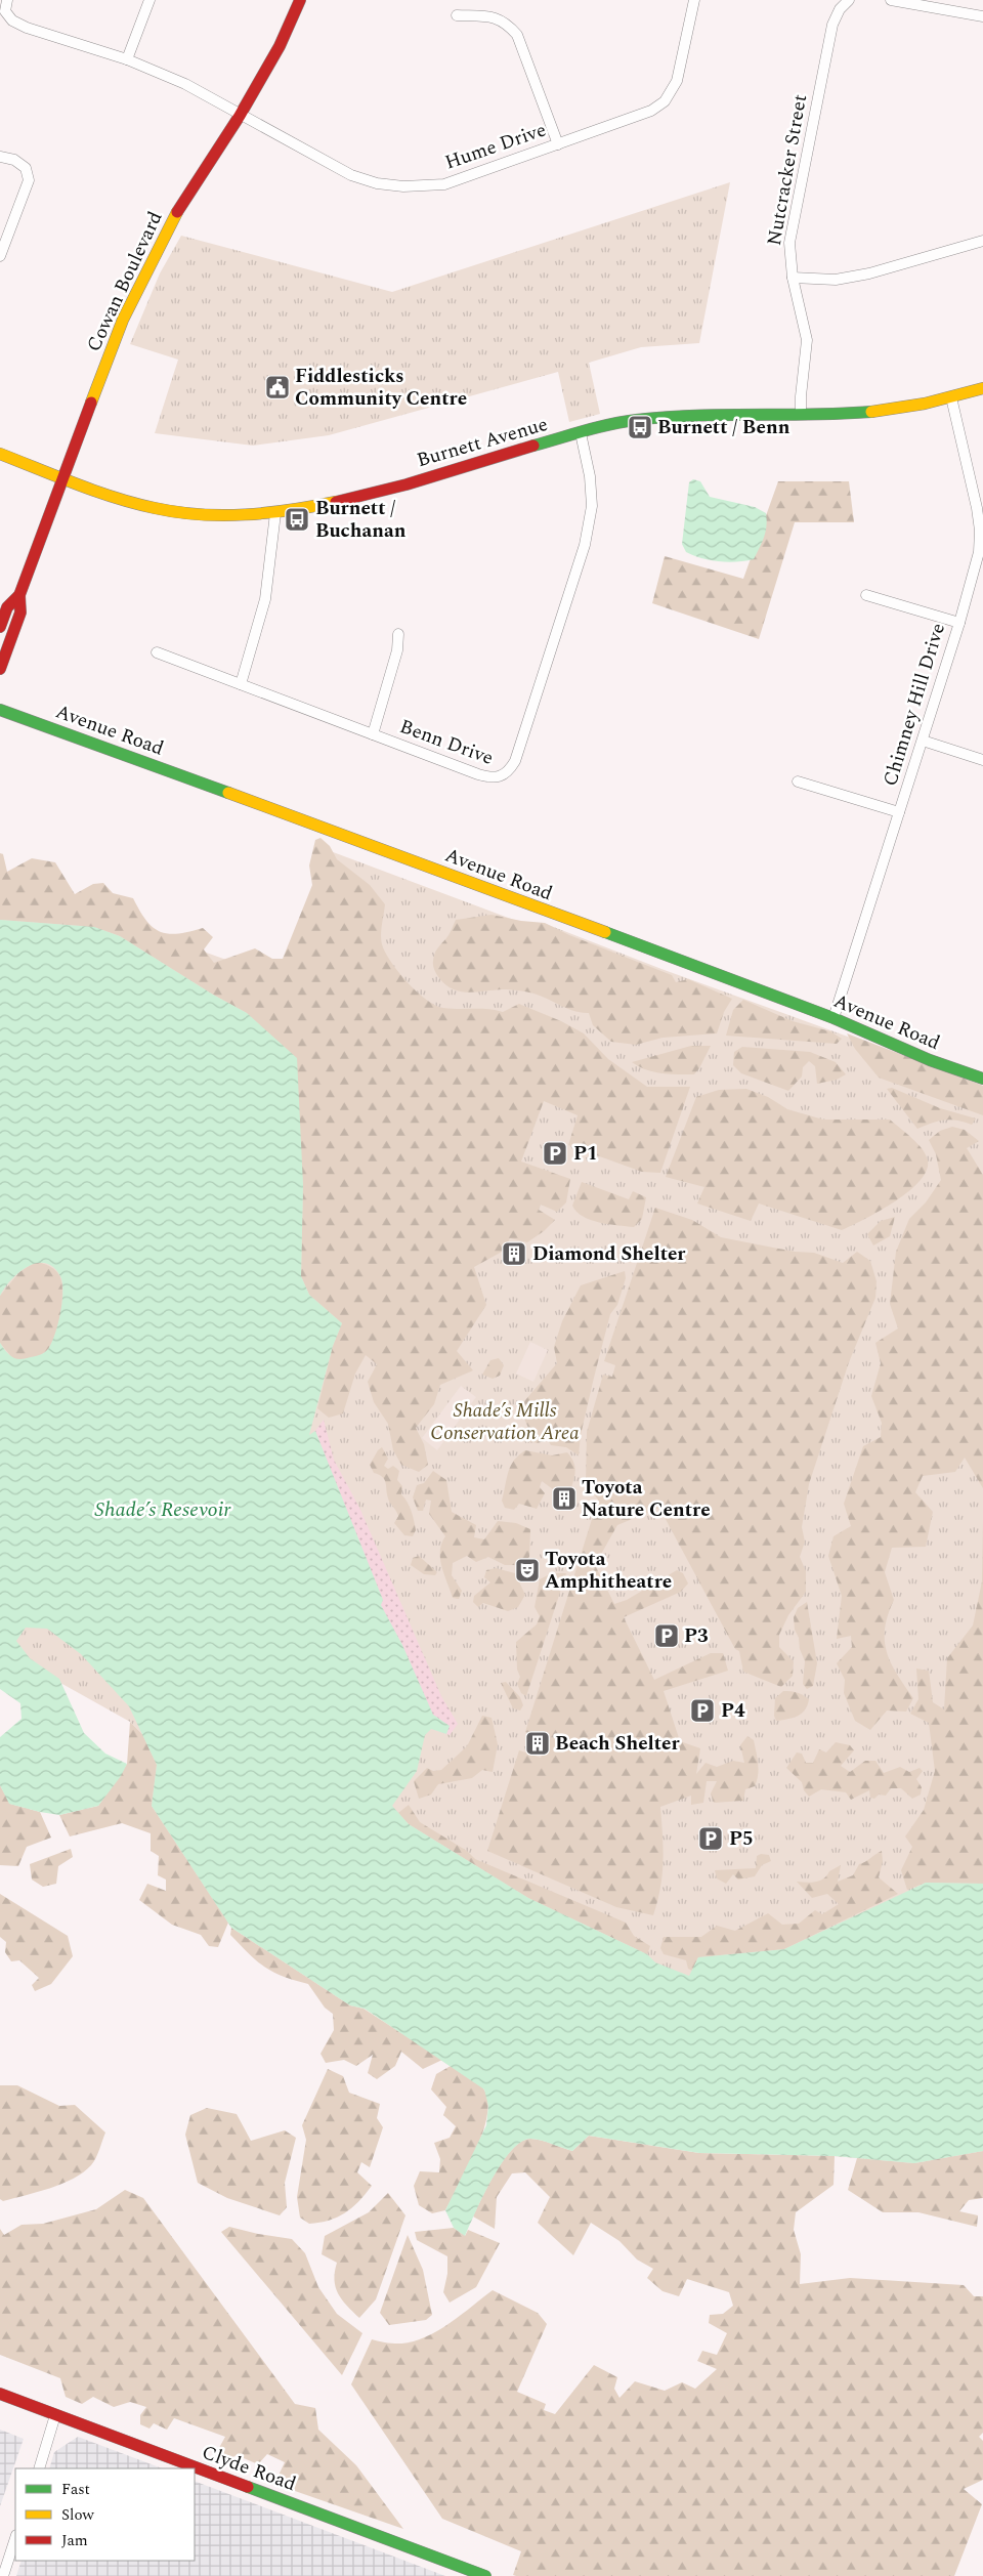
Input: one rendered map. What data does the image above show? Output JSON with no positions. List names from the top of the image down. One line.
{"streets":{"street":["Hume Drive","Nutcracker Street","Cowan Boulevard","Burnett Avenue","Chimney Hill Drive","Avenue Road","Benn Drive","Clyde Road"]},"crossings":[["Hume Drive","Cowan Boulevard"],["Nutcracker Street","Burnett Avenue"],["Cowan Boulevard","Burnett Avenue"],["Burnett Avenue","Chimney Hill Drive"],["Burnett Avenue","Benn Drive"],["Chimney Hill Drive","Avenue Road"]],"water":["Shade’s Resevoir"],"parks":["Shade’s Mills Conservation Area"],"places":{"public building":["Fiddlesticks Community Centre"],"bus stop":["Burnett / Benn","Burnett / Buchanan"],"parking":["P1","P3","P4","P5"],"building":["Diamond Shelter","Toyota Nature Centre","Beach Shelter"],"theatre":["Toyota Amphitheatre"]},"legend":["Fast","Slow","Jam"]}
